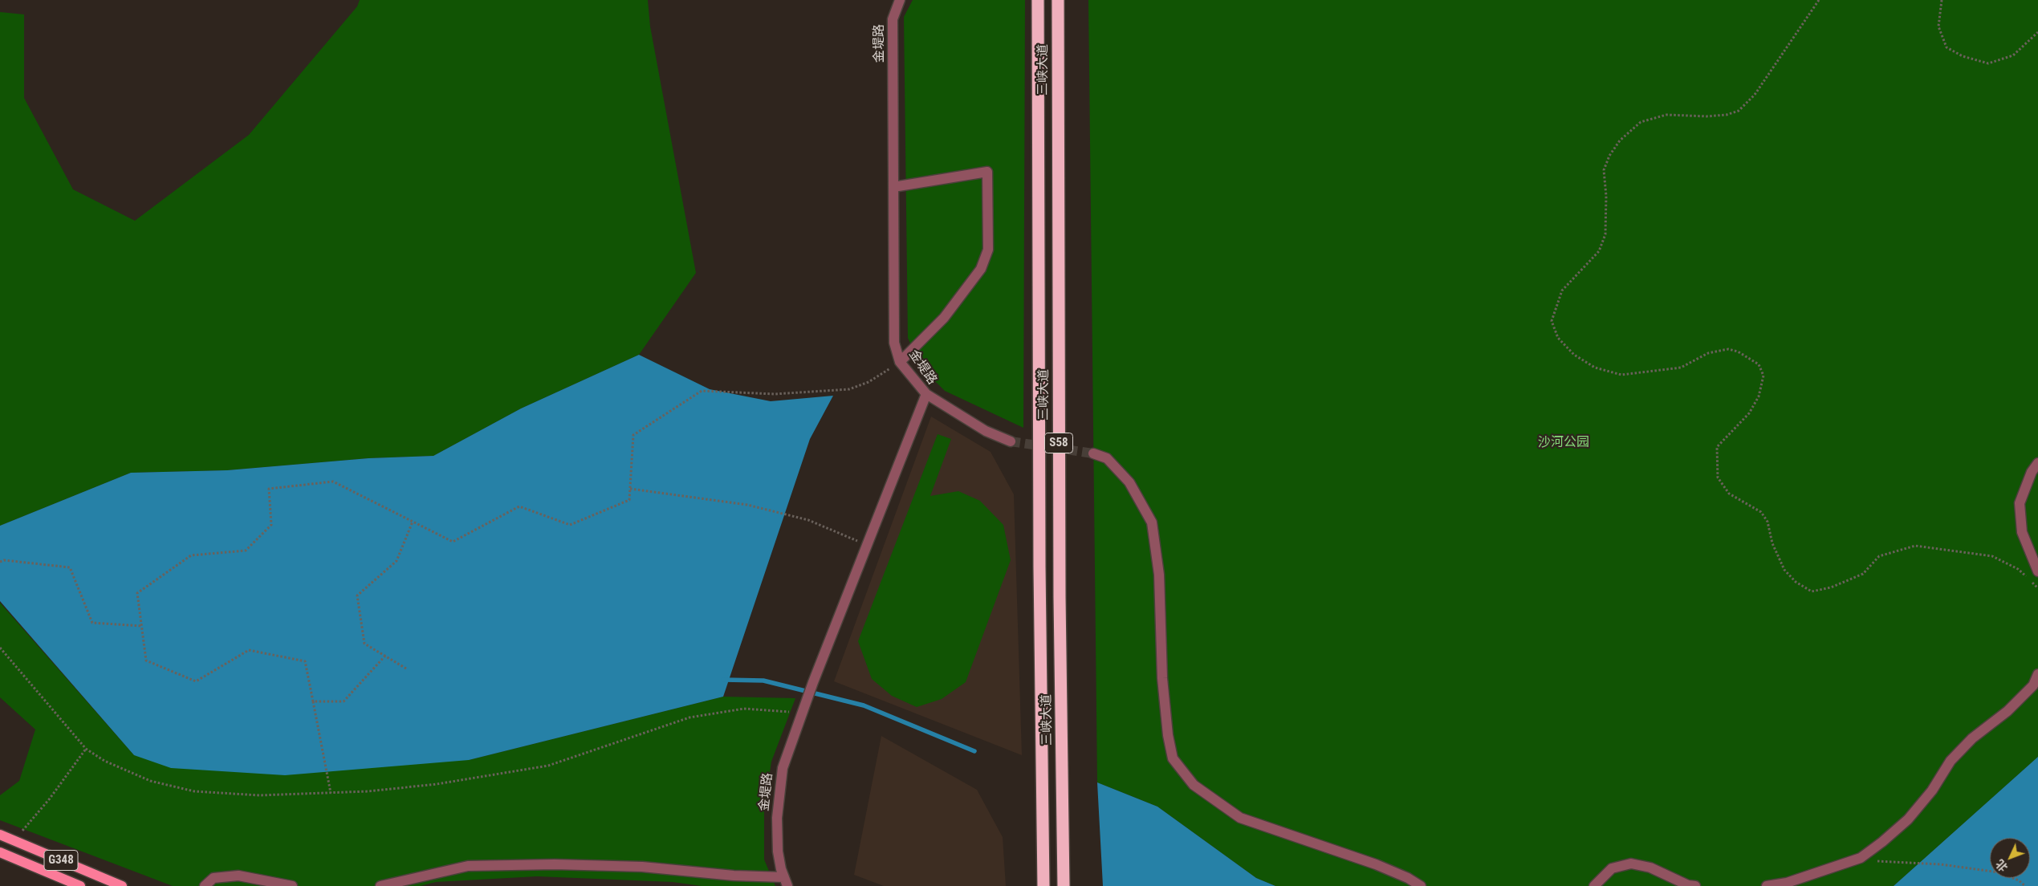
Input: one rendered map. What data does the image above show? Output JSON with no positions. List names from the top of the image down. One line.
{"streets":{"highway":["三峡大道","S58"],"main road":["G348"],"street":["金堤路"]},"parks":["沙河公园"],"north":"bottom left"}
